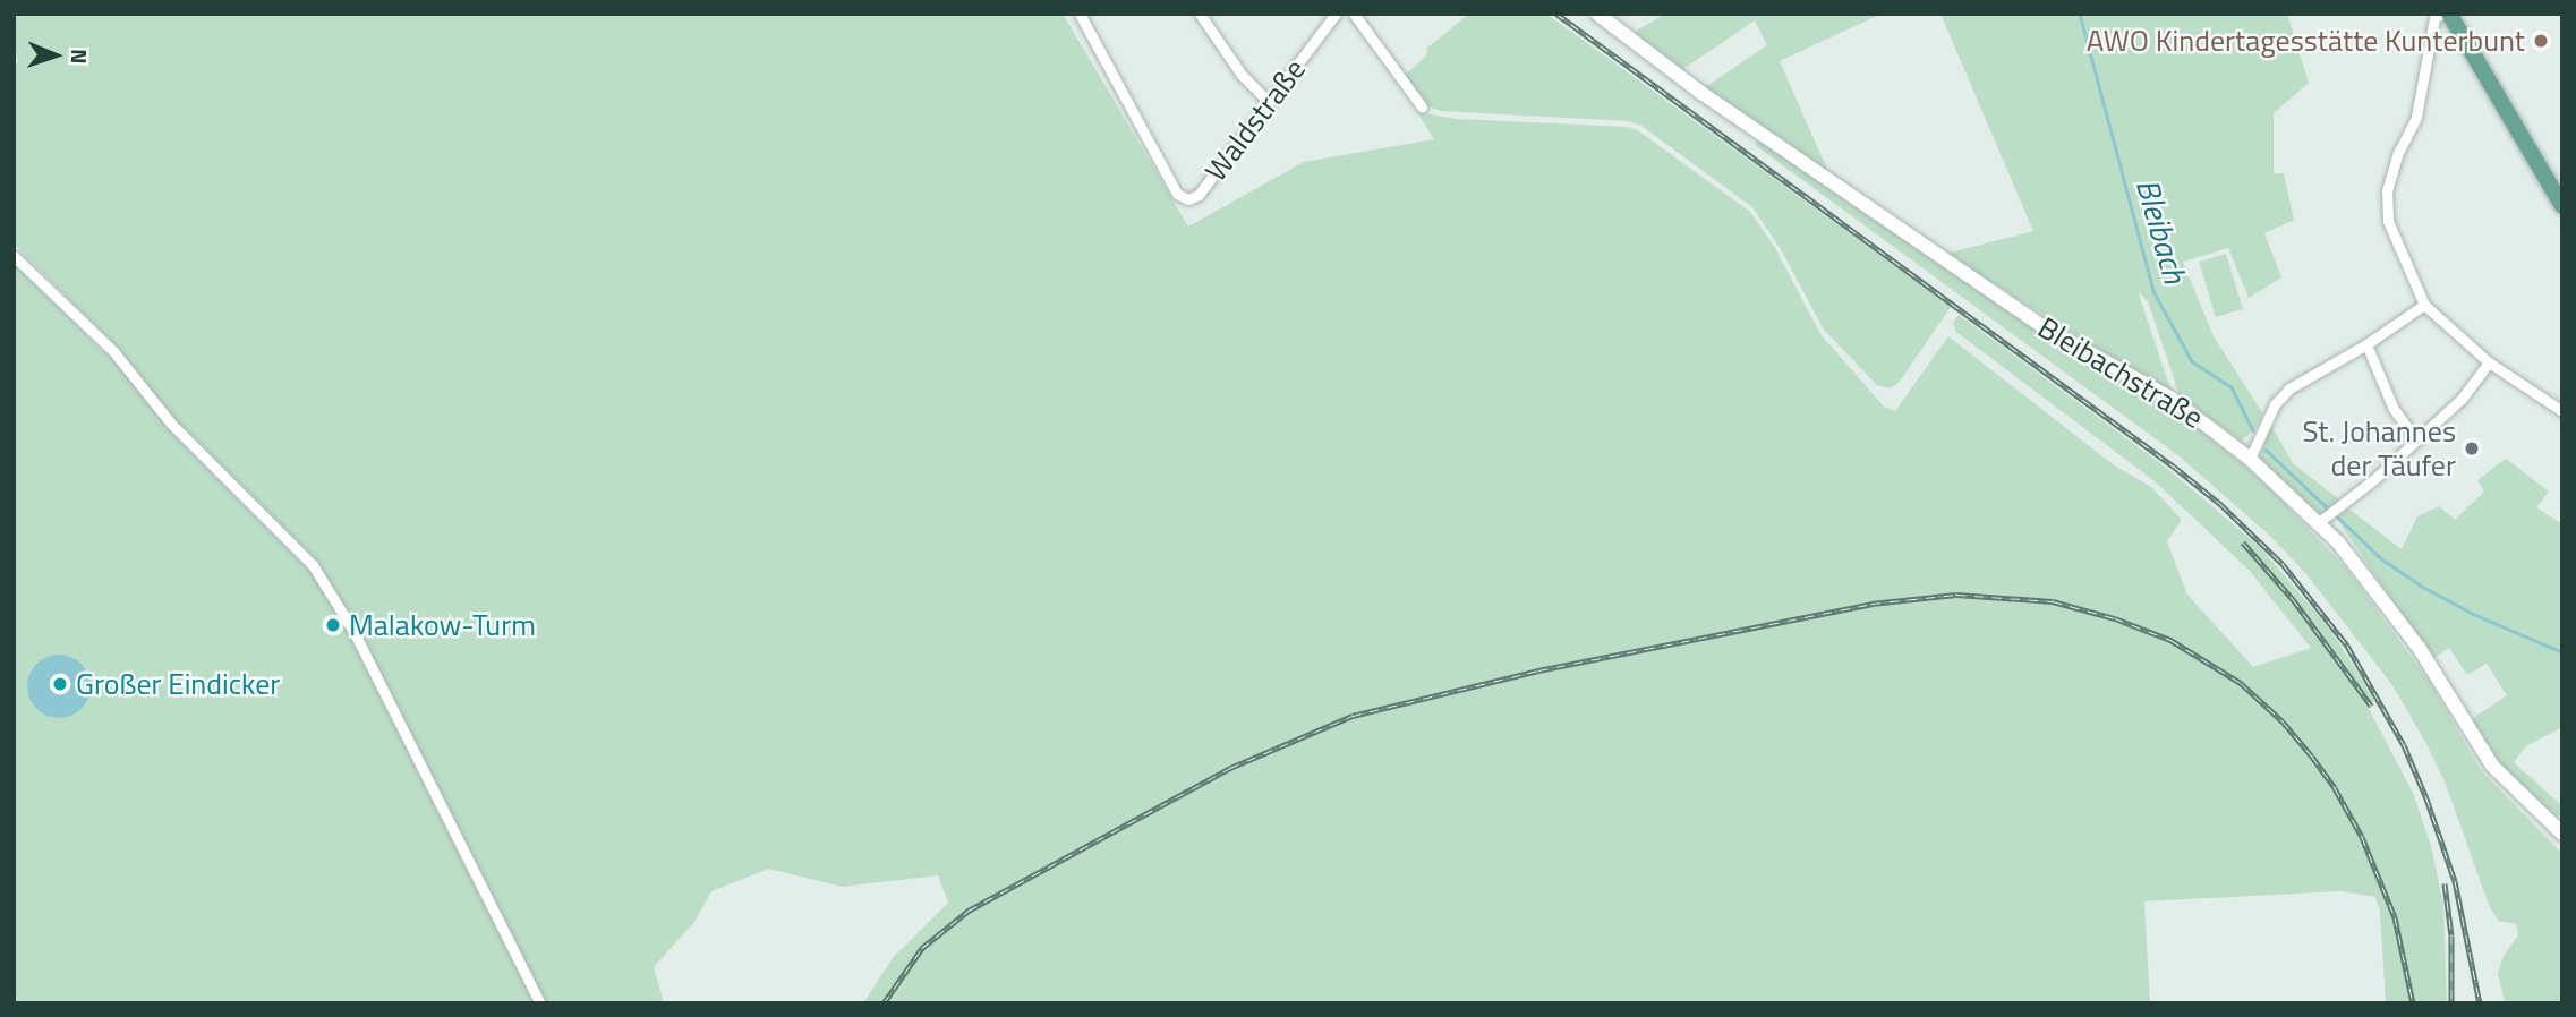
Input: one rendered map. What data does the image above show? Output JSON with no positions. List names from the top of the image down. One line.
{"streets":{"main road":["Bleibachstraße"],"street":["Waldstraße"]},"water":["Bleibach"],"places":["AWO Kindertagesstätte Kunterbunt","St. Johannes der Täufer","Malakow-Turm","Großer Eindicker"],"north":"right"}
